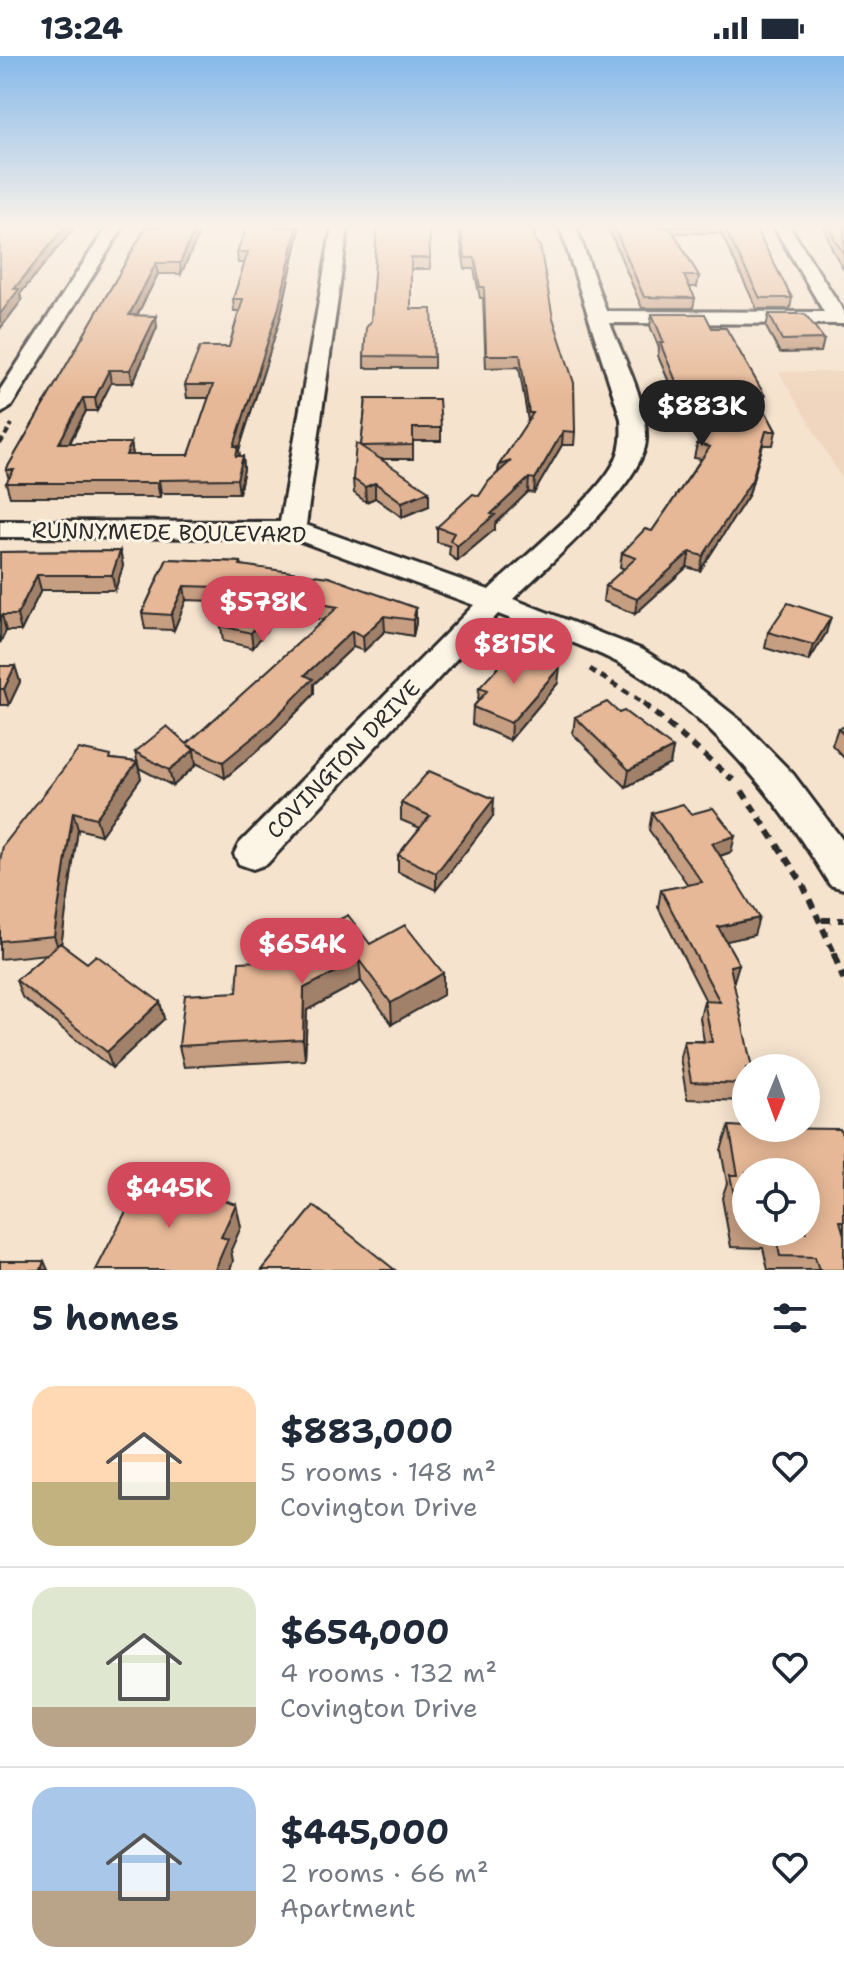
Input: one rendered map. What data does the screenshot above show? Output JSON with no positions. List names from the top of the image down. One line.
{"streets":{"street":["RUNNYMEDE BOULEVARD","COVINGTON DRIVE"]},"crossings":[["RUNNYMEDE BOULEVARD","COVINGTON DRIVE"]],"north":"bottom","page":{"status":"13:24","price":["$883K","$578K","$815K","$654K","$445K"],"heading":"5 homes","list":[{"name":"$883,000","note":"5 rooms · 148 m² · Covington Drive"},{"name":"$654,000","note":"4 rooms · 132 m² · Covington Drive"},{"name":"$445,000","note":"2 rooms · 66 m² · Apartment"}]}}
